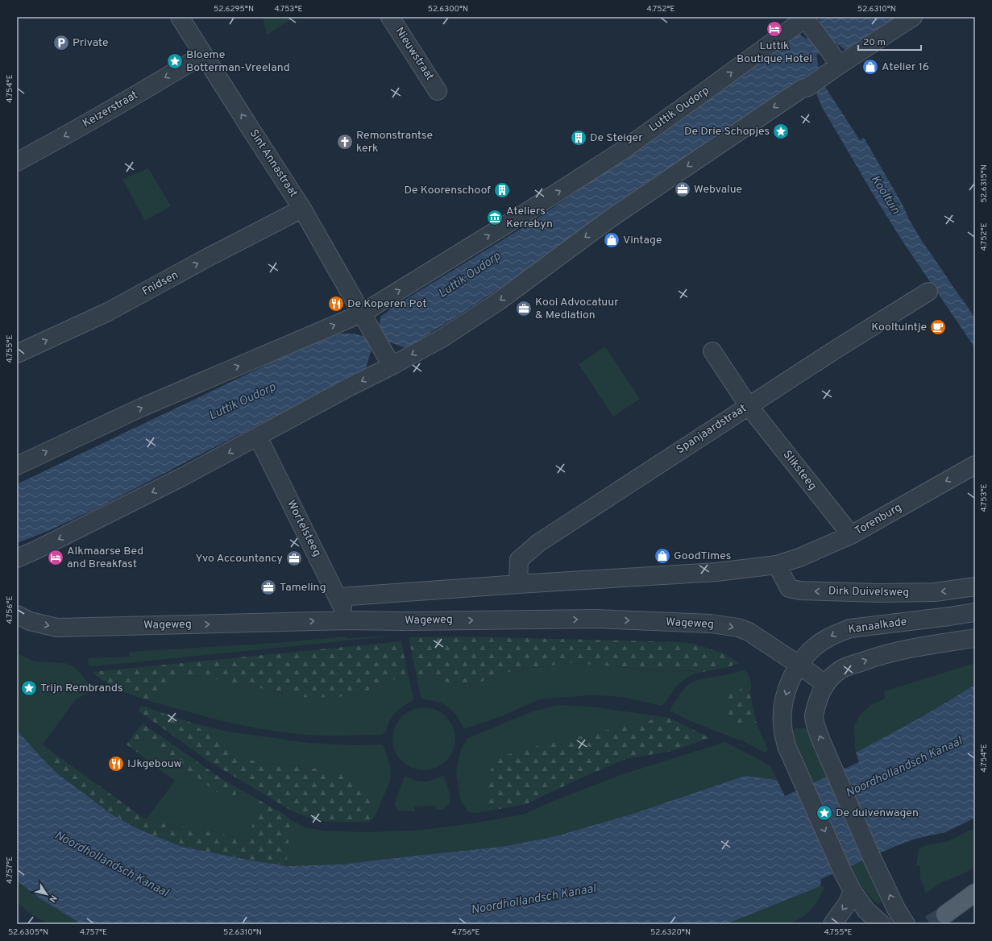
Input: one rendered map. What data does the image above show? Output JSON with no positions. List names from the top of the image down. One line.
{"streets":{"street":["Nieuwstraat","Keizerstraat","Luttik Oudorp","Sint Annastraat","Fnidsen","Spanjaardstraat","Sliksteeg","Torenburg","Wortelsteeg","Dirk Duivelsweg","Wageweg","Kanaalkade"]},"crossings":[["Keizerstraat","Sint Annastraat"],["Luttik Oudorp","Sint Annastraat"],["Sint Annastraat","Fnidsen"],["Spanjaardstraat","Sliksteeg"],["Sliksteeg","Torenburg"],["Torenburg","Dirk Duivelsweg"],["Wortelsteeg","Wageweg"],["Wageweg","Kanaalkade"]],"one_way":["Keizerstraat","Sint Annastraat","Fnidsen","Dirk Duivelsweg"],"water":["Kooltuin","Luttik Oudorp","Noordhollandsch Kanaal"],"places":{"hotel":["Luttik Boutique Hotel","Alkmaarse Bed and Breakfast"],"parking":["Private"],"place":["Bloeme Botterman-Vreeland","De Drie Schopjes","Trijn Rembrands","De duivenwagen"],"shop":["Atelier 16","Vintage","GoodTimes"],"building":["De Steiger","De Koorenschoof"],"church":["Remonstrantse kerk"],"office":["Webvalue","Kooi Advocatuur & Mediation","Yvo Accountancy","Tameling"],"museum":["Ateliers Kerrebyn"],"restaurant":["De Koperen Pot","IJkgebouw"],"cafe":["Kooltuintje"]},"scale_bar":"20 m","north":"bottom right","coordinates":["52.6295°N","4.753°E","52.6300°N","4.752°E","52.6310°N","4.754°E","52.6315°N","4.755°E","4.756°E","4.757°E","52.6305°N","52.6320°N"]}
